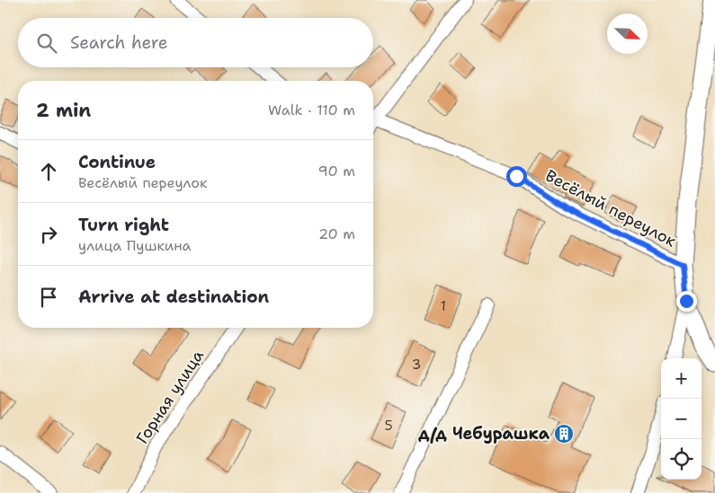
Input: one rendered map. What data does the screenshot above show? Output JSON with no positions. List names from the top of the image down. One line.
{"streets":{"street":["Весёлый переулок","Горная улица"]},"places":{"building":["д/д Чебурашка"]},"house_numbers":["1","3","5"],"north":"bottom right","page":{"search":"Search here","heading":["2 min","Walk · 110 m"],"list":[["Continue","Весёлый переулок","90 m"],["Turn right","улица Пушкина","20 m"],"Arrive at destination"],"map_buttons":["+","−"]}}
